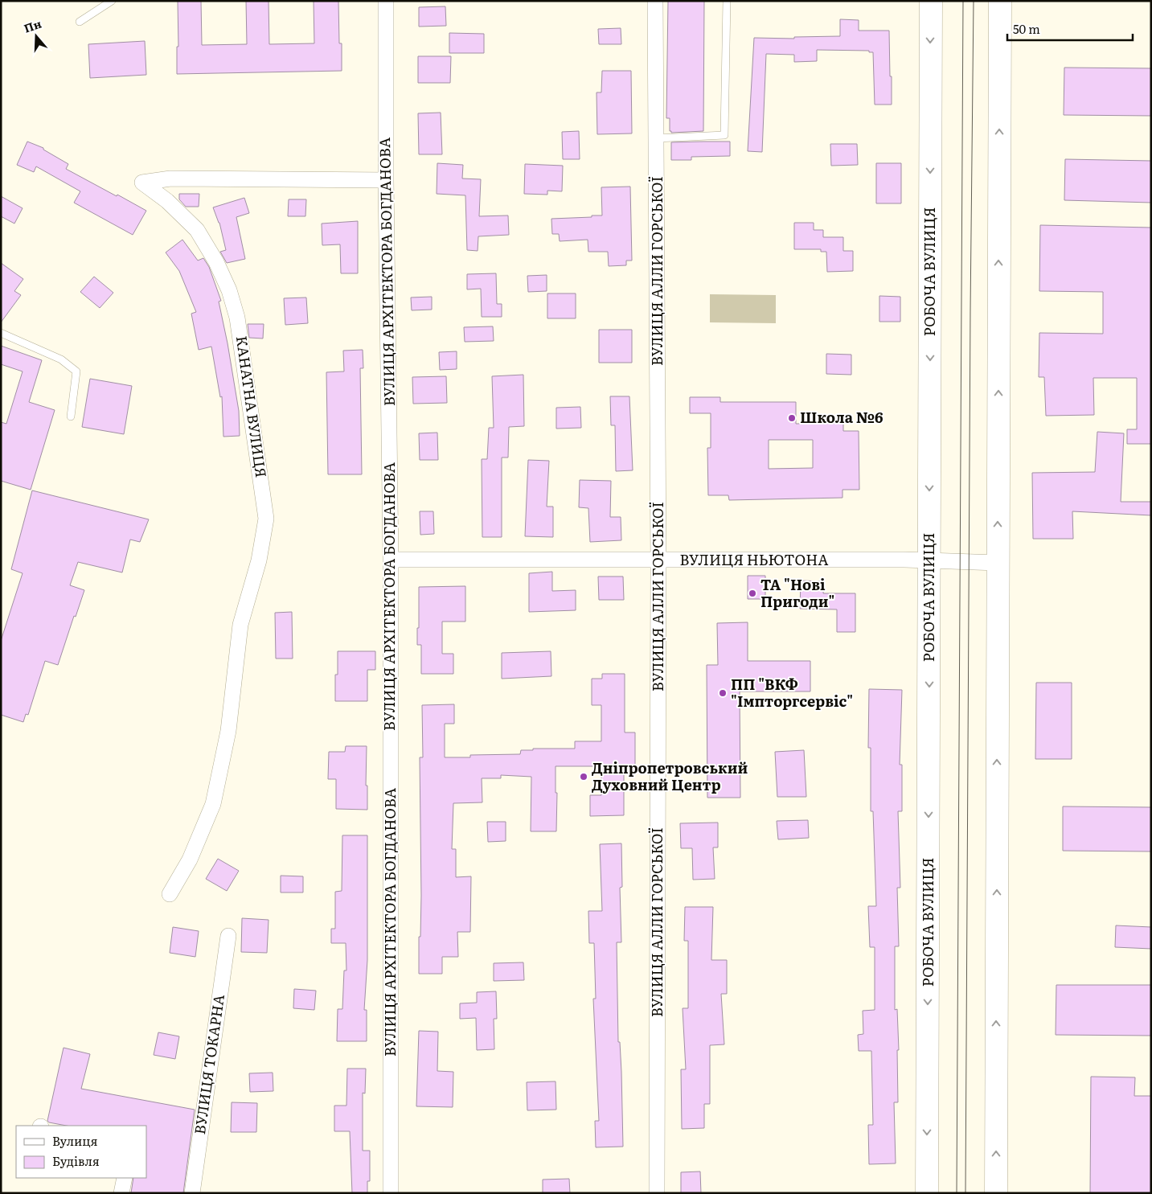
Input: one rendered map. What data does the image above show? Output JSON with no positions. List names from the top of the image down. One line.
{"streets":{"main road":["РОБОЧА ВУЛИЦЯ"],"street":["ВУЛИЦЯ АЛЛИ ГОРСЬКОЇ","ВУЛИЦЯ АРХІТЕКТОРА БОГДАНОВА","КАНАТНА ВУЛИЦЯ","ВУЛИЦЯ НЬЮТОНА","ВУЛИЦЯ ТОКАРНА"]},"crossings":[["ВУЛИЦЯ АЛЛИ ГОРСЬКОЇ","ВУЛИЦЯ НЬЮТОНА"],["ВУЛИЦЯ АРХІТЕКТОРА БОГДАНОВА","КАНАТНА ВУЛИЦЯ"],["ВУЛИЦЯ АРХІТЕКТОРА БОГДАНОВА","ВУЛИЦЯ НЬЮТОНА"],["РОБОЧА ВУЛИЦЯ","ВУЛИЦЯ НЬЮТОНА"]],"places":["Школа №6","ТА \"Нові Пригоди\"","ПП \"ВКФ \"Імпторгсервіс\"","Дніпропетровський Духовний Центр"],"legend":["Вулиця","Будівля"],"scale_bar":"50 m","north":"top"}
